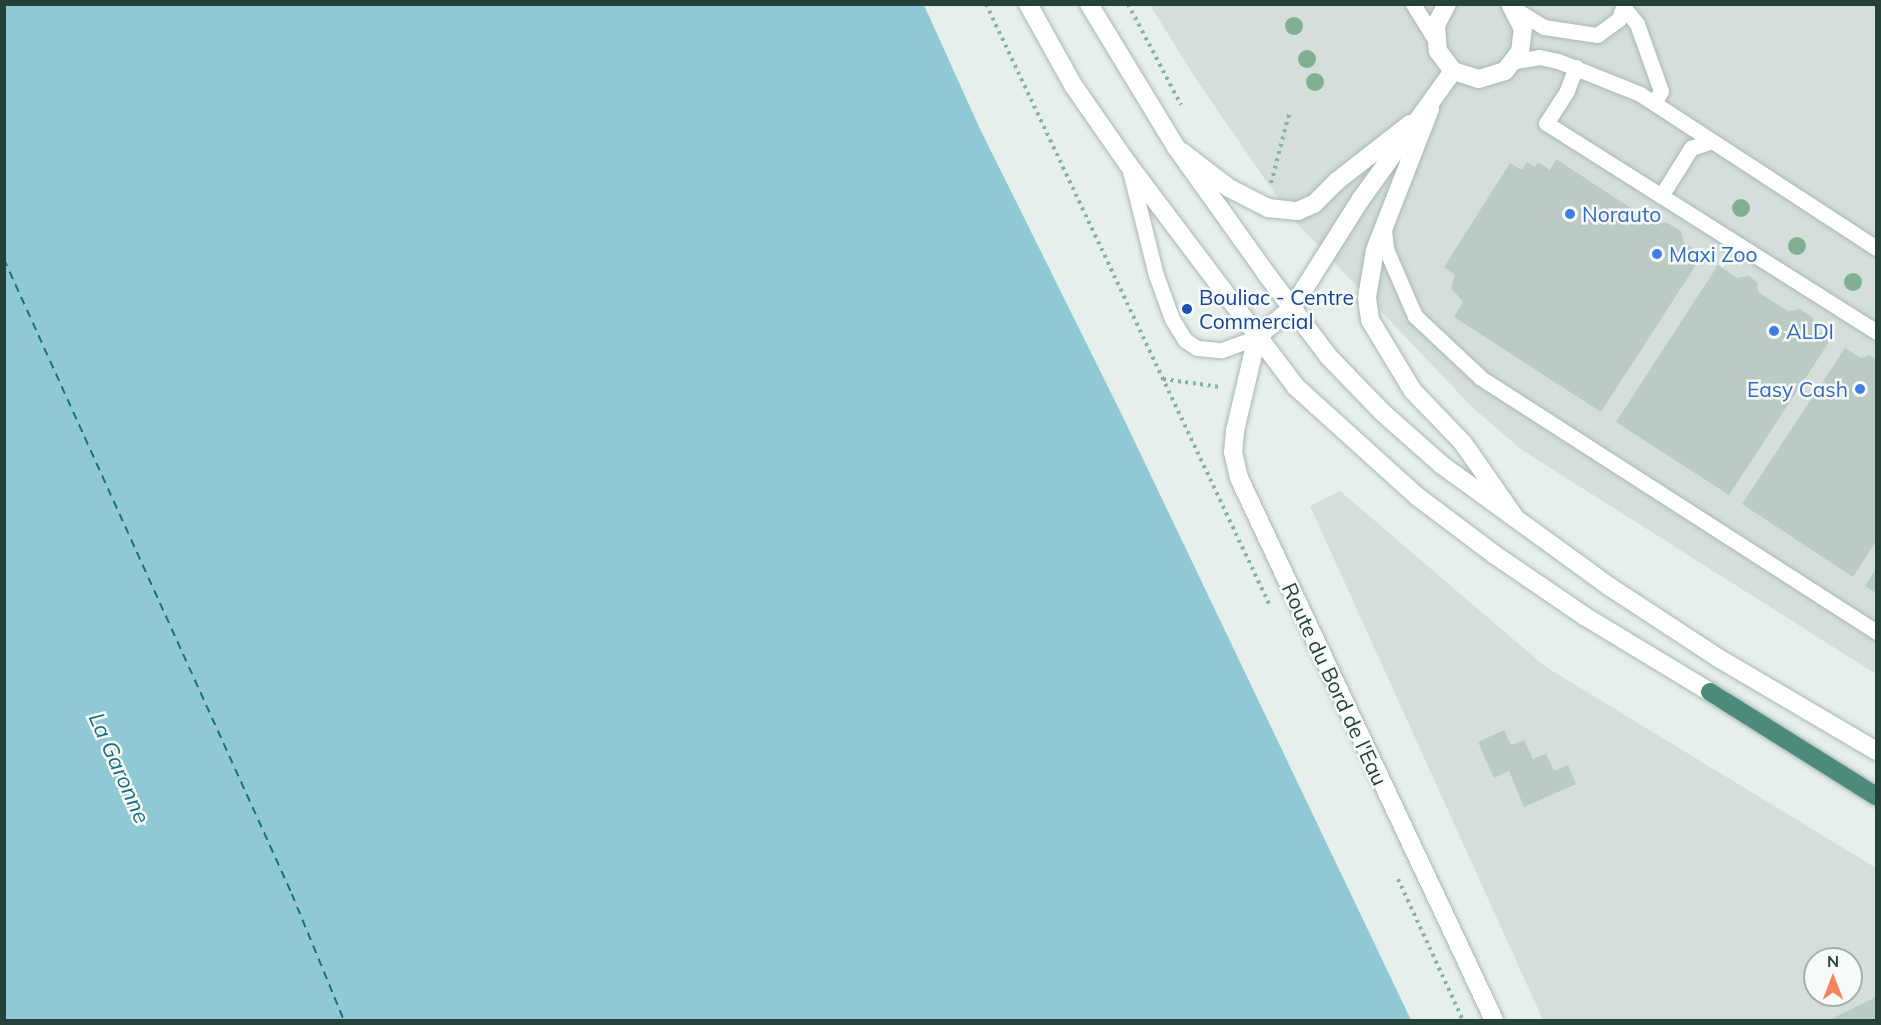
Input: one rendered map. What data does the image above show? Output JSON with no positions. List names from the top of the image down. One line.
{"streets":{"main road":["Route du Bord de l'Eau"]},"water":["La Garonne"],"places":["Norauto","Maxi Zoo","Bouliac - Centre Commercial","ALDI","Easy Cash"],"north":"top"}
